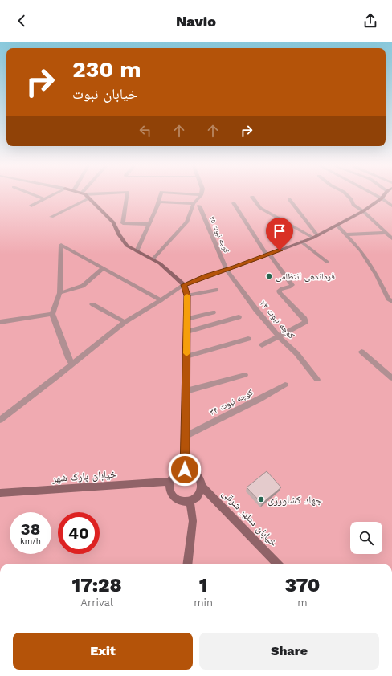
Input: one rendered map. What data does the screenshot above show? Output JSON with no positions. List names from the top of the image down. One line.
{"streets":{"street":["کوچه نبوت ۲۵","کوچه نبوت ۲۲","کوچه نبوت ۳۴","خیابان پارک شهر","خیابان مطهر شرقی"]},"crossings":[["کوچه نبوت ۲۵","کوچه نبوت ۲۲"],["خیابان پارک شهر","خیابان مطهر شرقی"]],"places":["فرماندهی انتظامی","جهاد کشاورزی"],"page":{"header":"Navio","turn":["230 m","خیابان نبوت"],"speed":"38 km/h","limit":"40","eta":["17:28","Arrival","1","min","370","m"],"buttons":["Exit","Share"]}}
